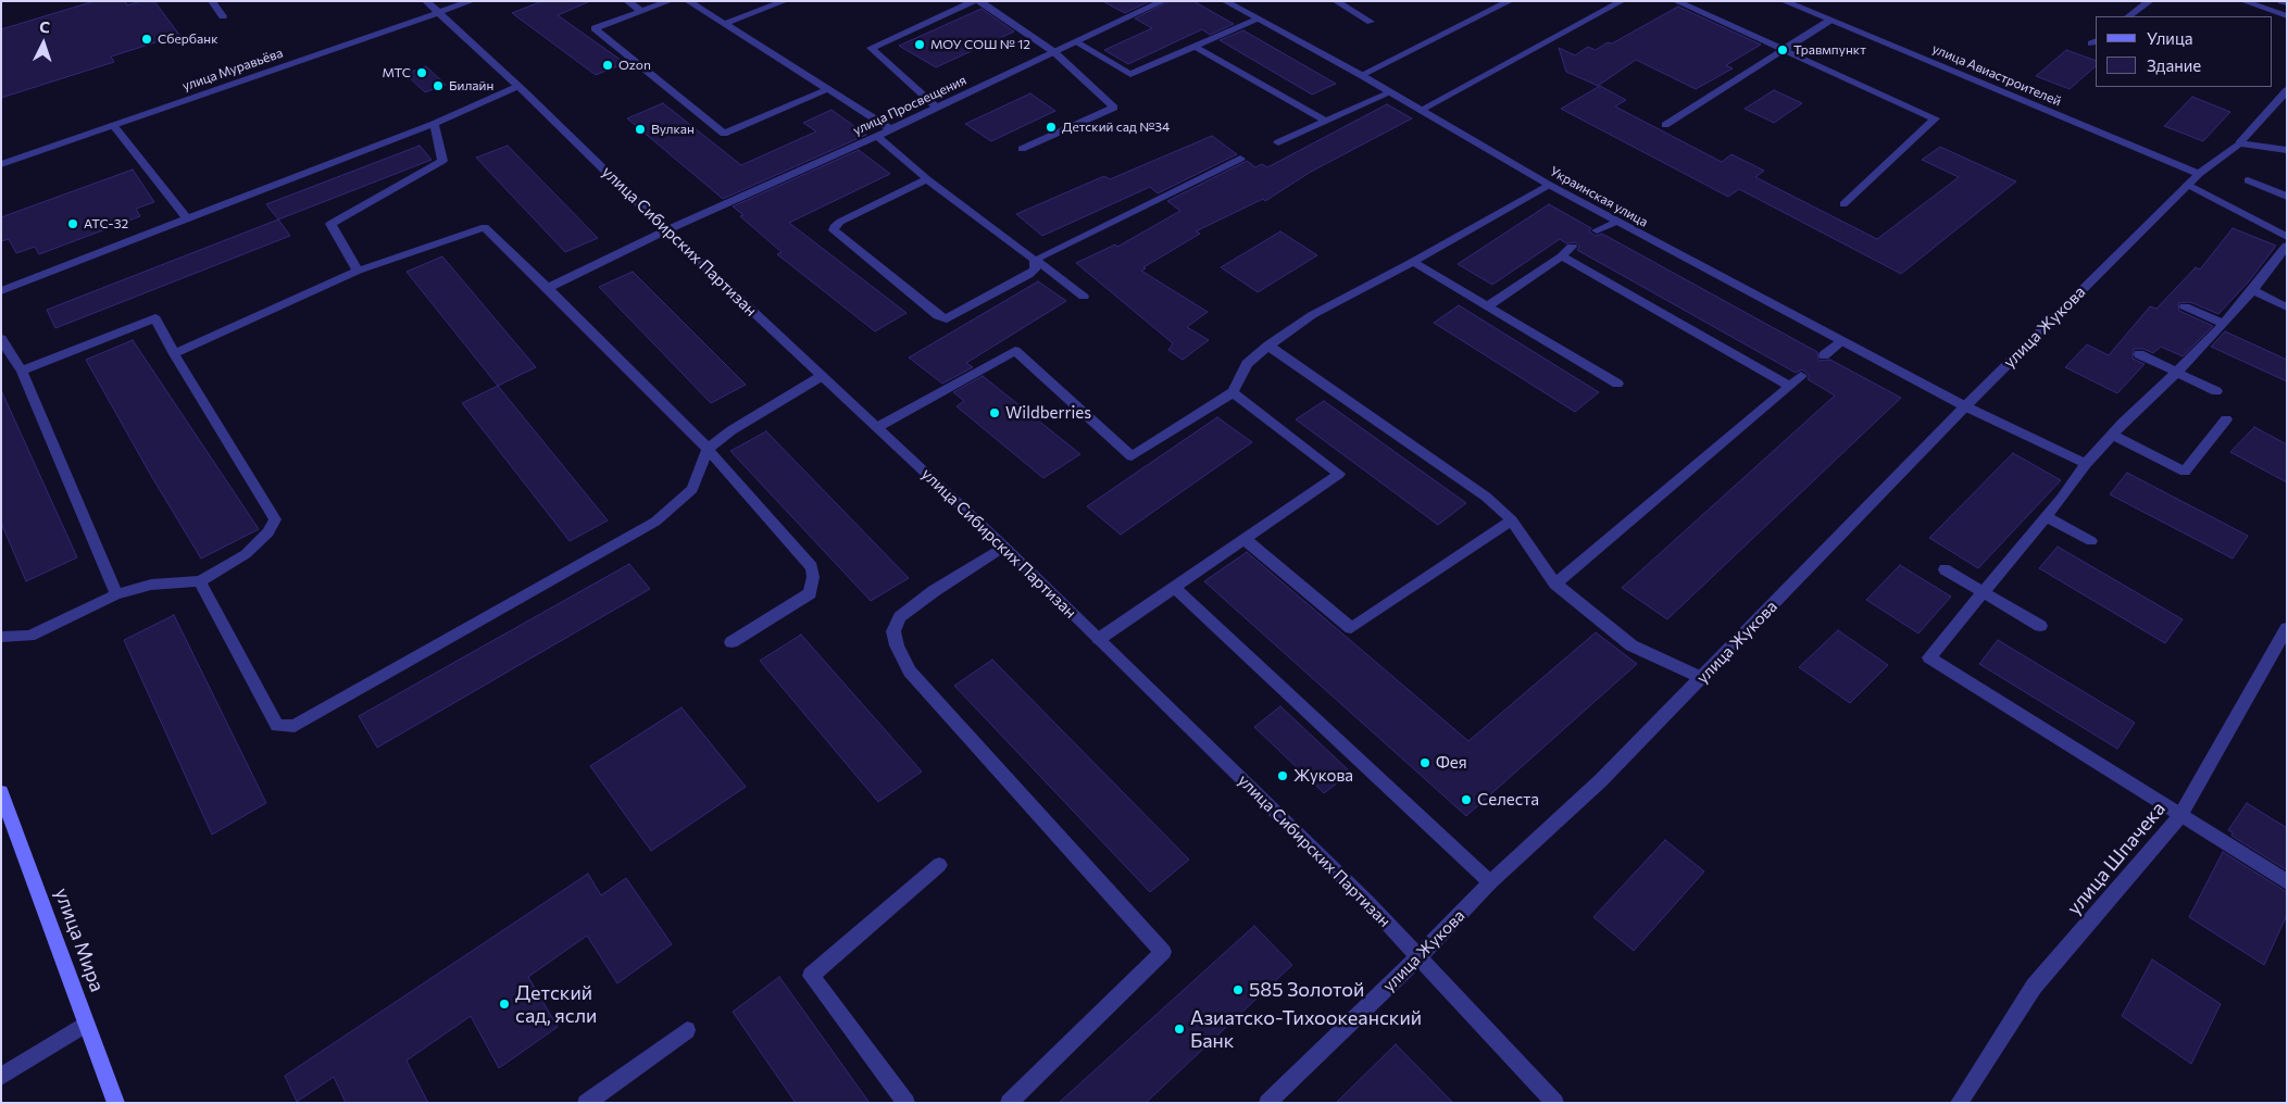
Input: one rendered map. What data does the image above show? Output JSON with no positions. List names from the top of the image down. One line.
{"streets":{"main road":["улица Мира"],"street":["улица Муравьёва","улица Авиастроителей","улица Просвещения","Украинская улица","улица Сибирских Партизан","улица Жукова","улица Шпачека"]},"crossings":[["улица Муравьёва","улица Сибирских Партизан"],["улица Авиастроителей","улица Жукова"],["улица Просвещения","улица Сибирских Партизан"],["Украинская улица","улица Жукова"],["улица Сибирских Партизан","улица Жукова"]],"places":["Сбербанк","МОУ СОШ № 12","Травмпункт","Ozon","МТС","Билайн","Детский сад №34","Вулкан","АТС-32","Wildberries","Фея","Жукова","Селеста","585 Золотой","Детский сад, ясли","Азиатско-Тихоокеанский Банк"],"legend":["Улица","Здание"],"north":"top"}
